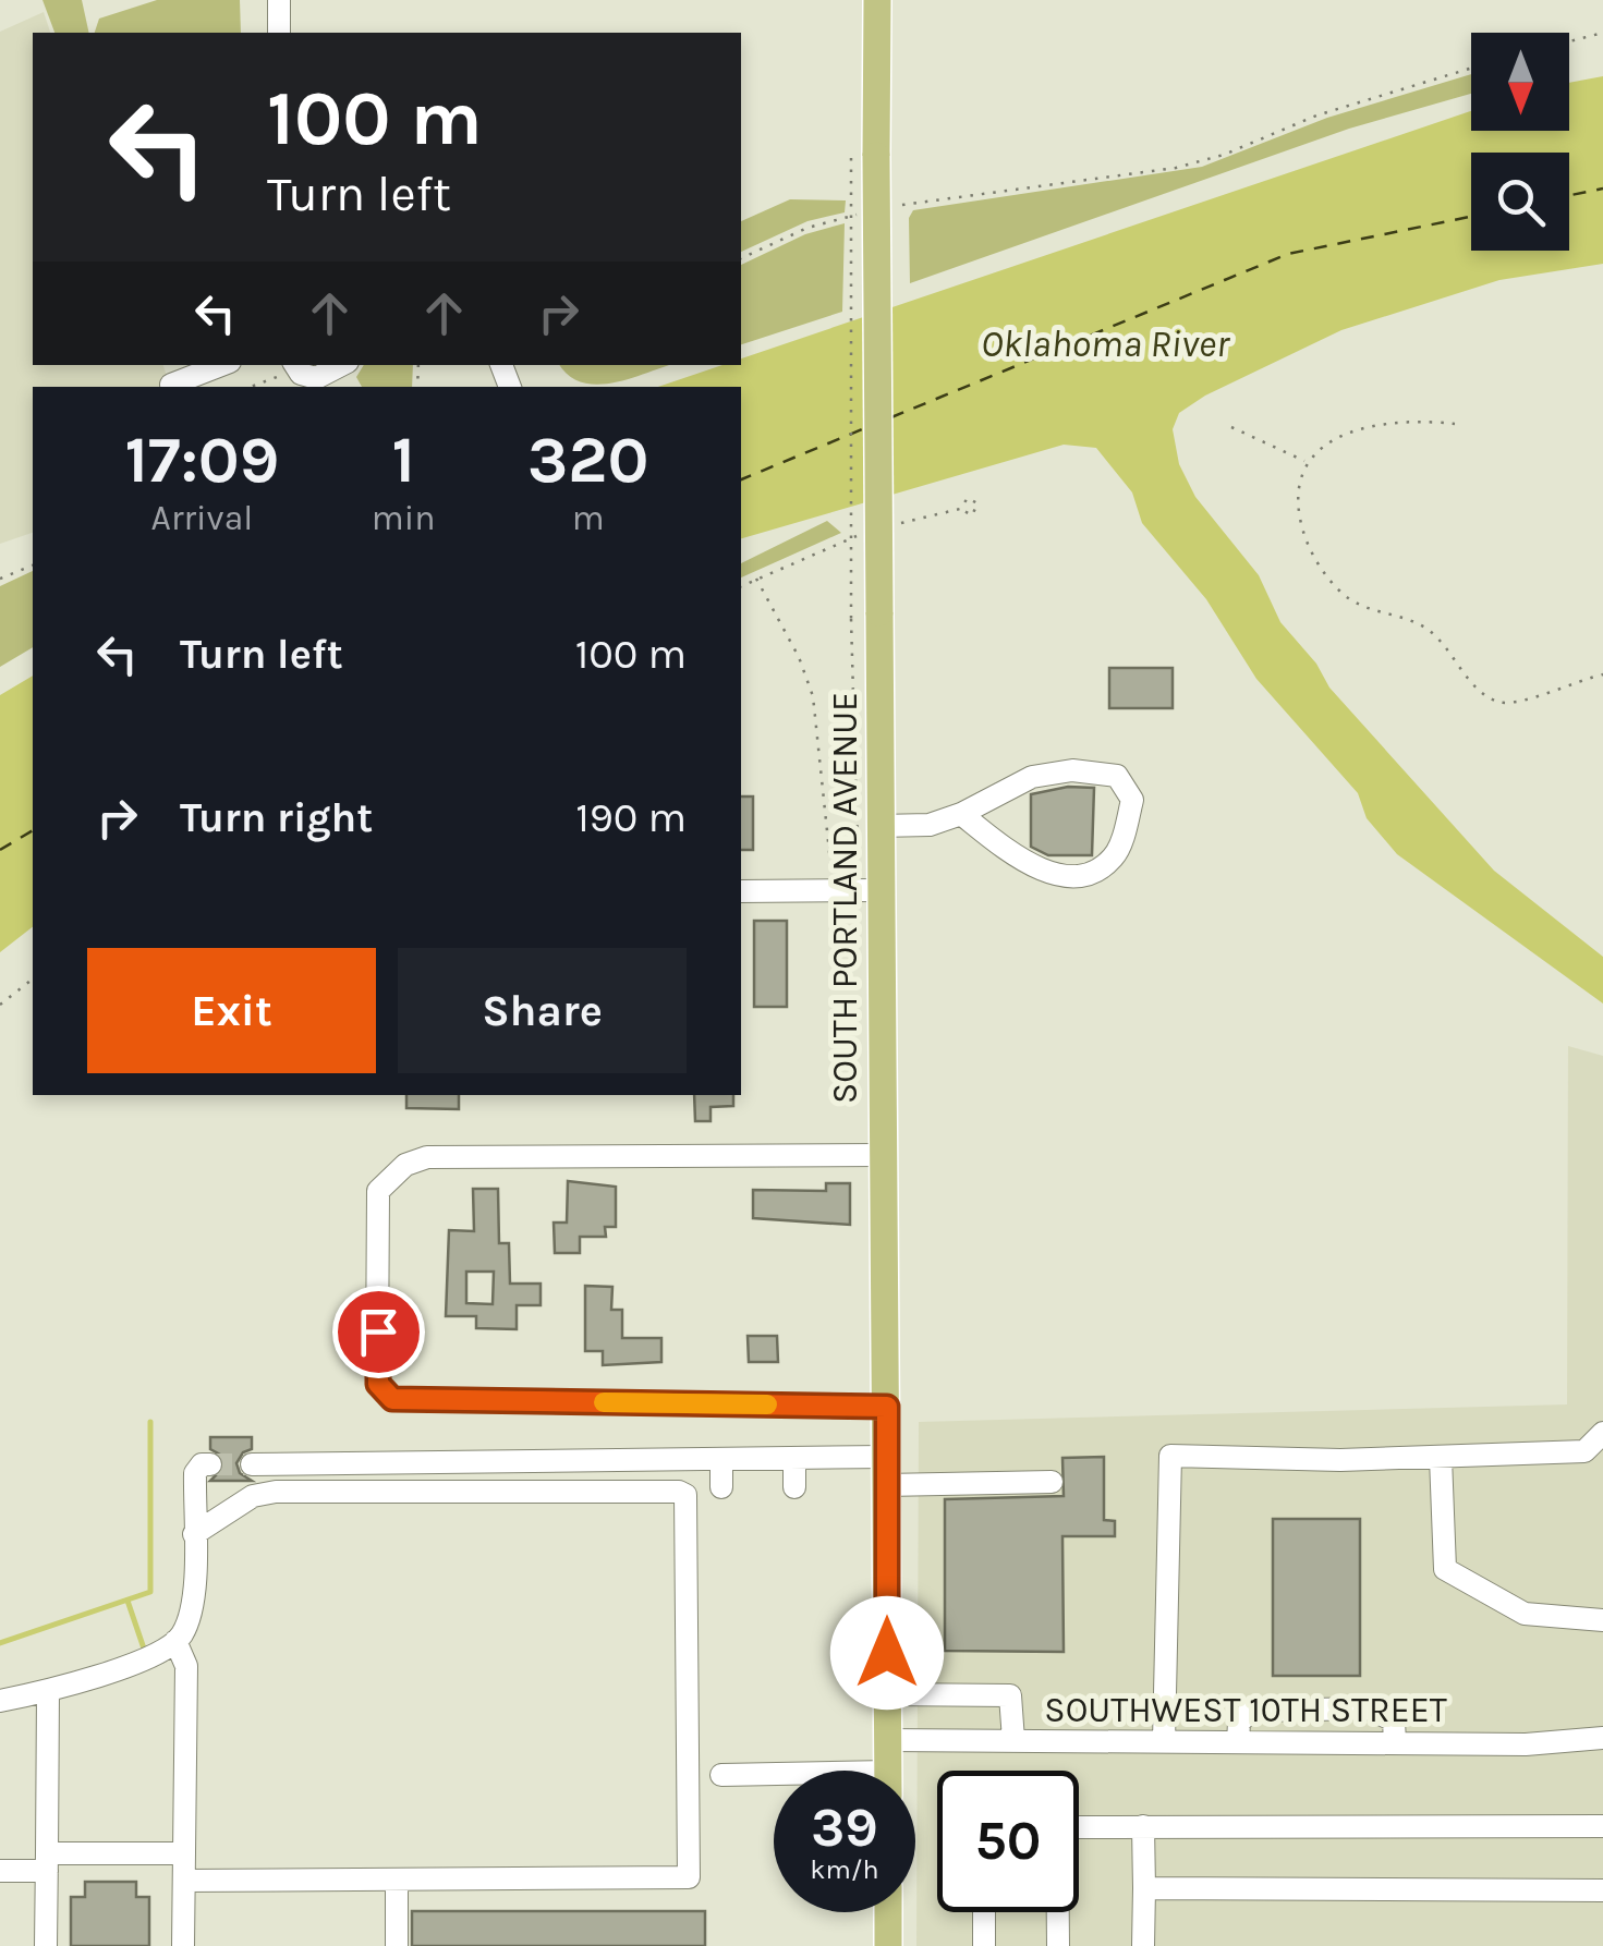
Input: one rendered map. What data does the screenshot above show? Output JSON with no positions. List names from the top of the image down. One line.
{"streets":{"main road":["SOUTH PORTLAND AVENUE"],"street":["SOUTHWEST 10TH STREET"]},"crossings":[["SOUTH PORTLAND AVENUE","SOUTHWEST 10TH STREET"]],"water":["Oklahoma River"],"north":"bottom","page":{"turn":["100 m","Turn left"],"eta":["17:09","Arrival","1","min","320","m"],"list":[{"name":"Turn left","value":"100 m"},{"name":"Turn right","value":"190 m"}],"buttons":["Exit","Share"],"speed":"39 km/h","limit":"50"}}
